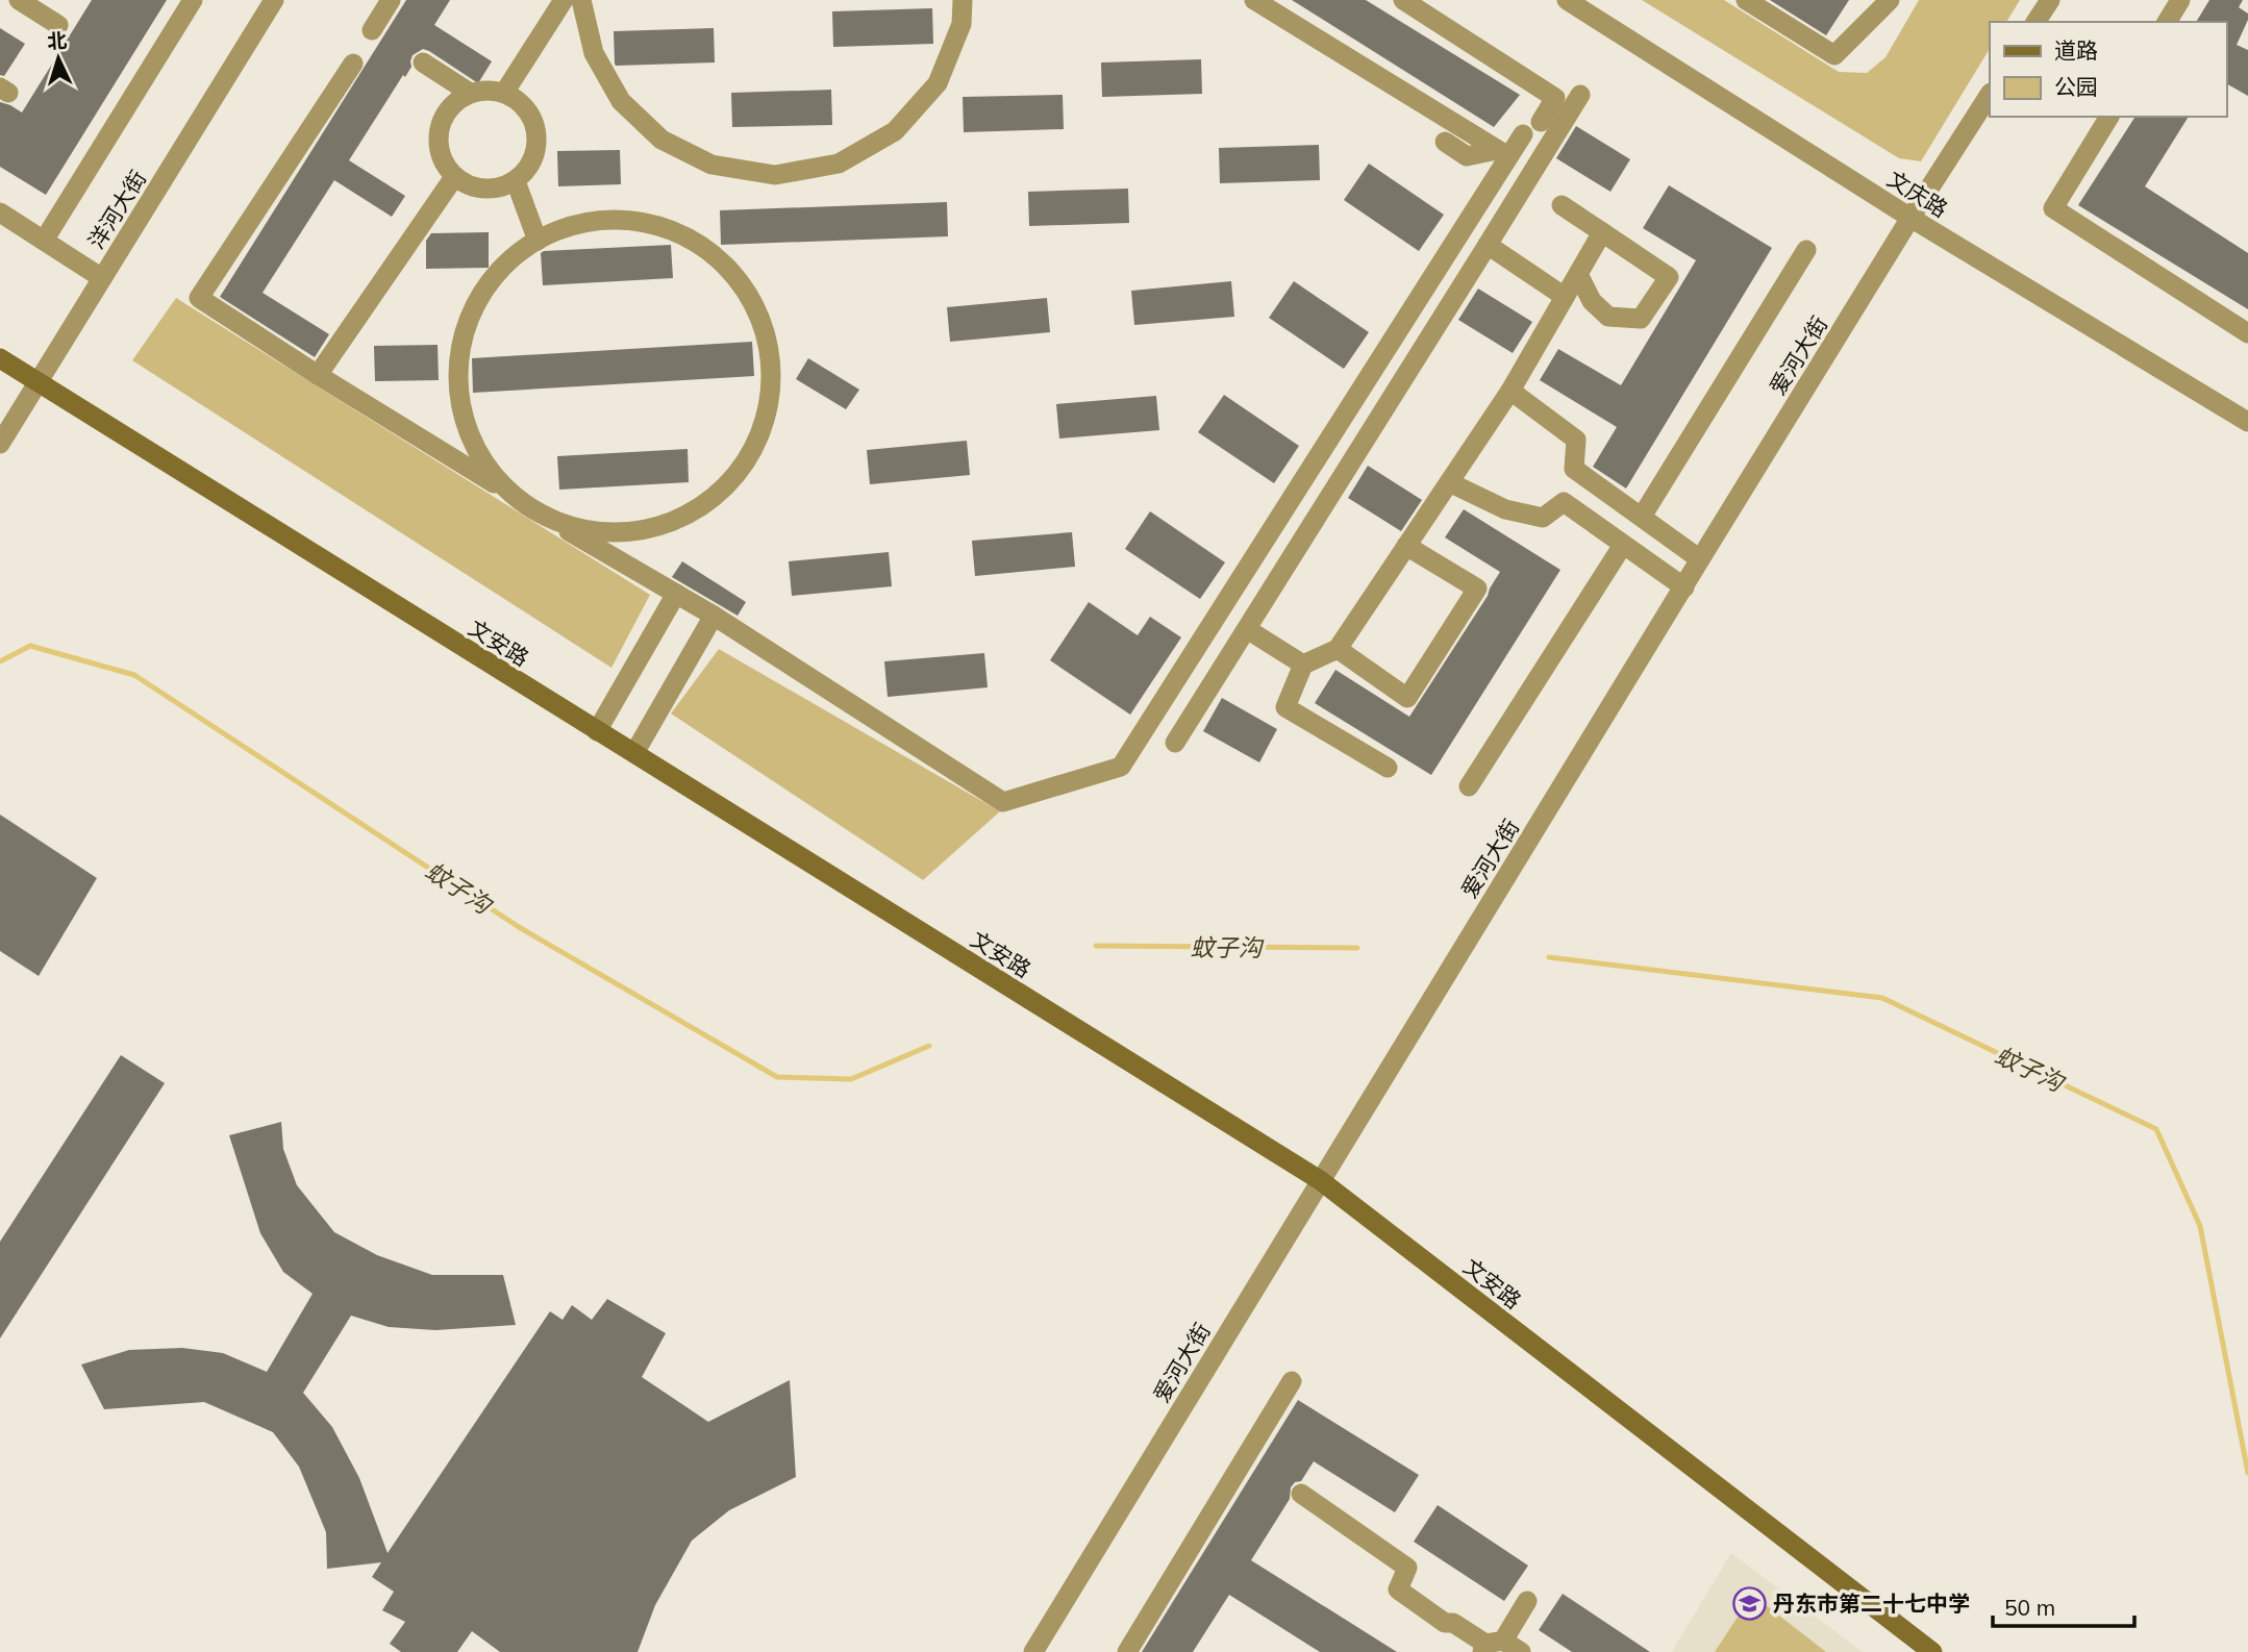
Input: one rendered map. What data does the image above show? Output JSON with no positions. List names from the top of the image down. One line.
{"streets":{"main road":["文安路"],"street":["文庆路","洋河大街","爱河大街"]},"crossings":[["文庆路","爱河大街"],["洋河大街","文安路"],["爱河大街","文安路"]],"water":["蚊子沟"],"places":{"school or university":["丹东市第二十七中学"]},"legend":["道路","公园"],"scale_bar":"50 m","north":"top"}
